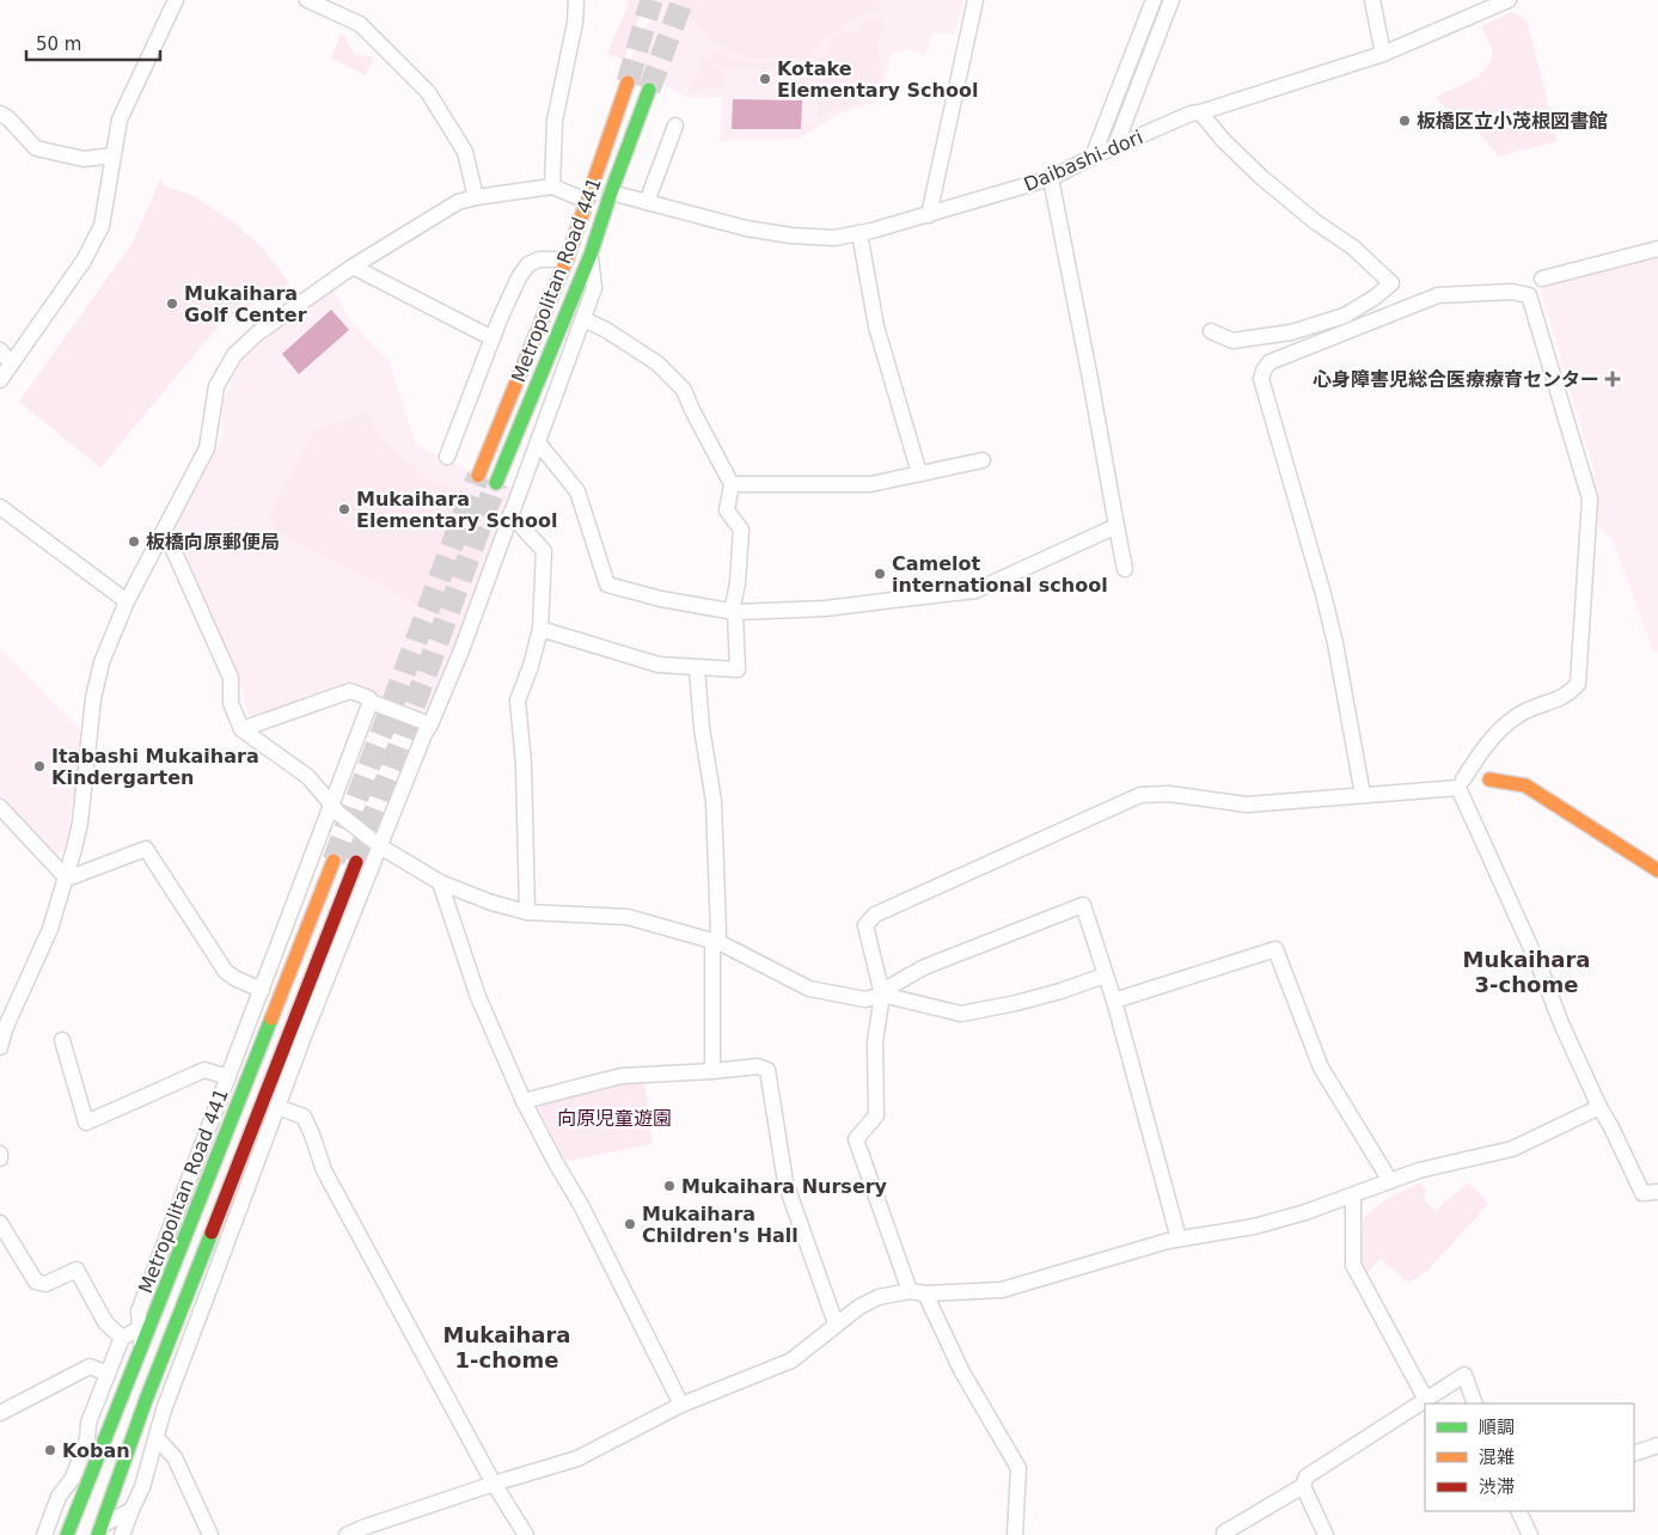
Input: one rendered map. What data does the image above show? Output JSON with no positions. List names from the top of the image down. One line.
{"streets":{"main road":["Metropolitan Road 441"],"street":["Daibashi-dori"]},"crossings":[["Daibashi-dori","Metropolitan Road 441"]],"districts":["Mukaihara 3-chome","Mukaihara 1-chome"],"parks":["向原児童遊園"],"places":{"other":["Kotake Elementary School","板橋区立小茂根図書館","Mukaihara Golf Center","Mukaihara Elementary School","板橋向原郵便局","Camelot international school","Itabashi Mukaihara Kindergarten","Mukaihara Nursery","Mukaihara Children's Hall","Koban"],"health":["心身障害児総合医療療育センター"]},"legend":["順調","混雑","渋滞"],"scale_bar":"50 m"}
